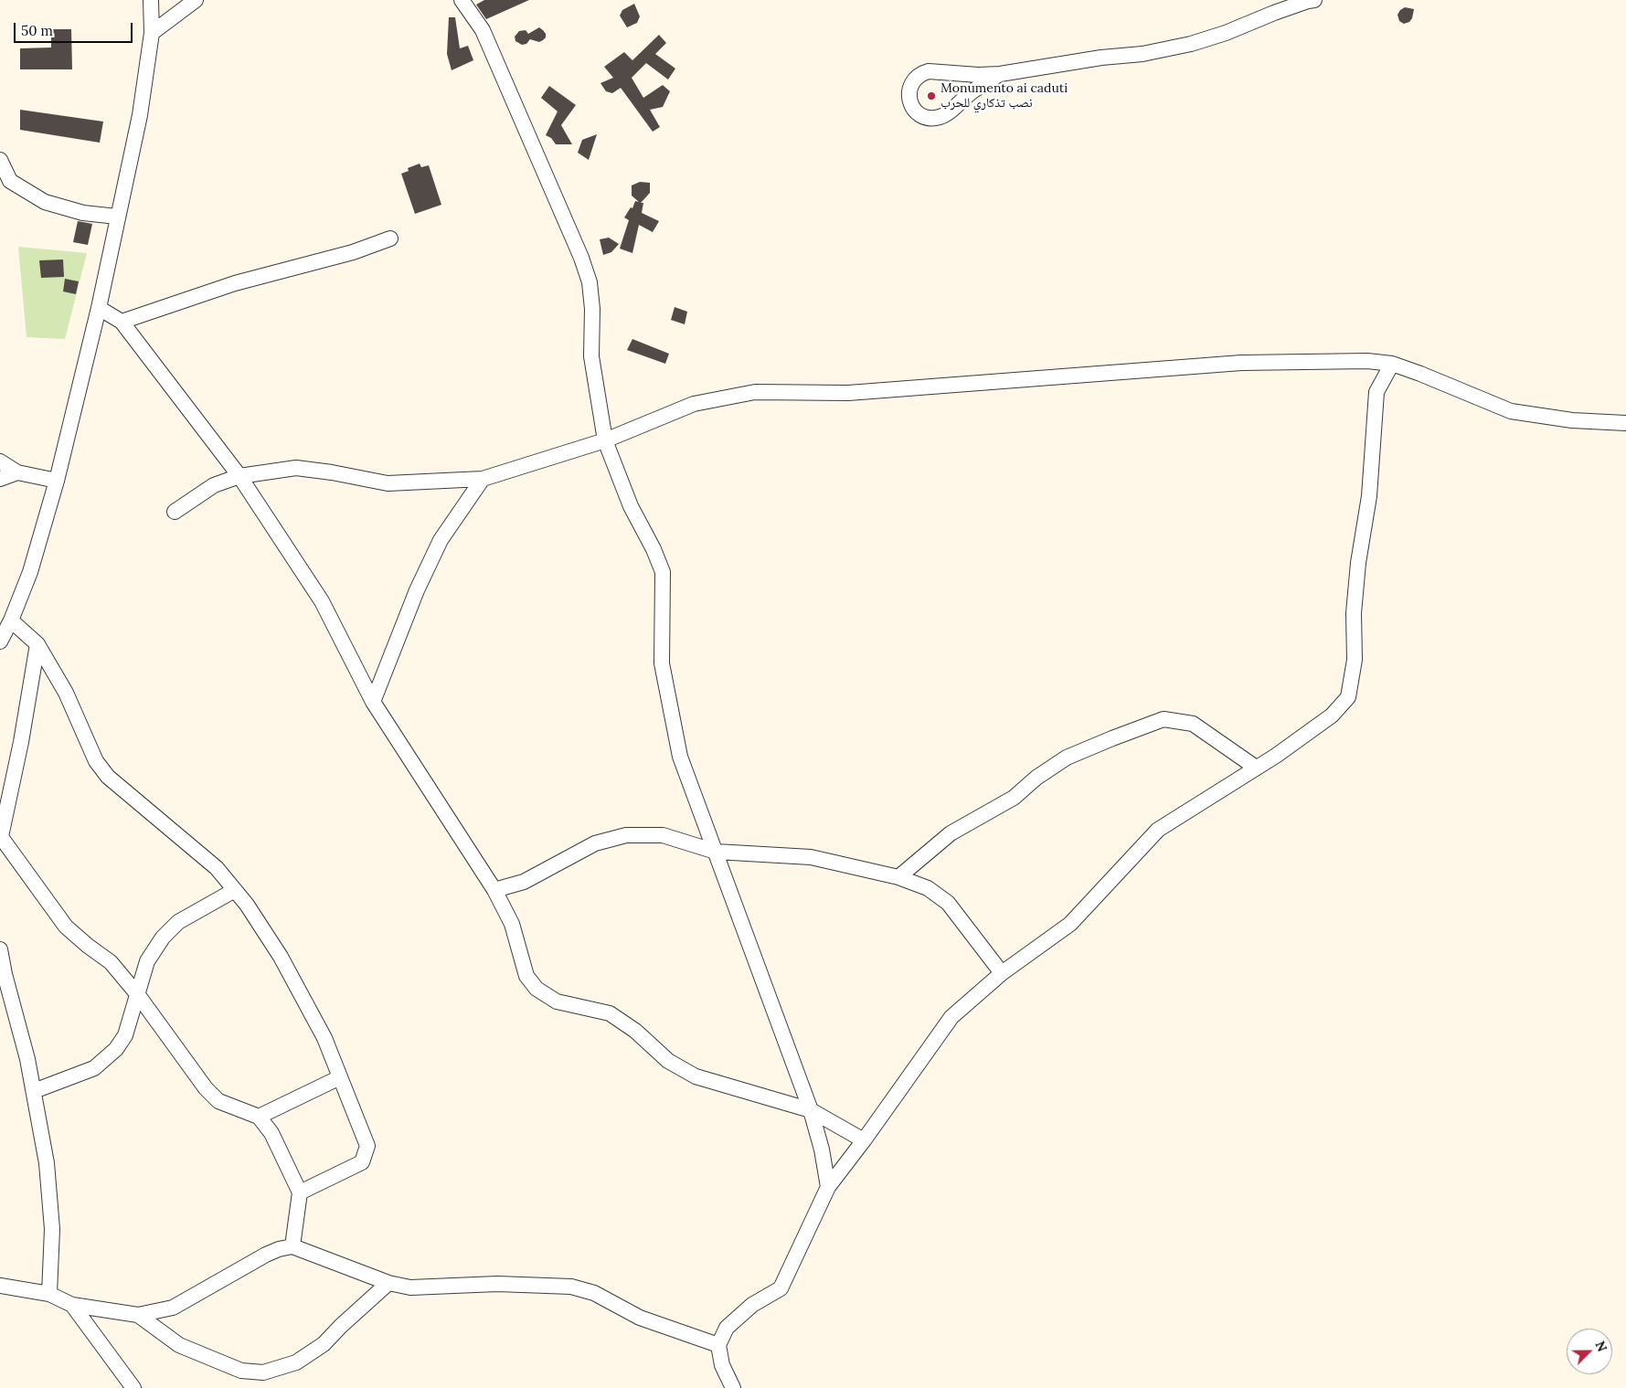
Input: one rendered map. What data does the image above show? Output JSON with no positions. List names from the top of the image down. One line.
{"places":["Monumento ai caduti نصب تذكاري للحرب"],"scale_bar":"50 m","north":"top right"}
